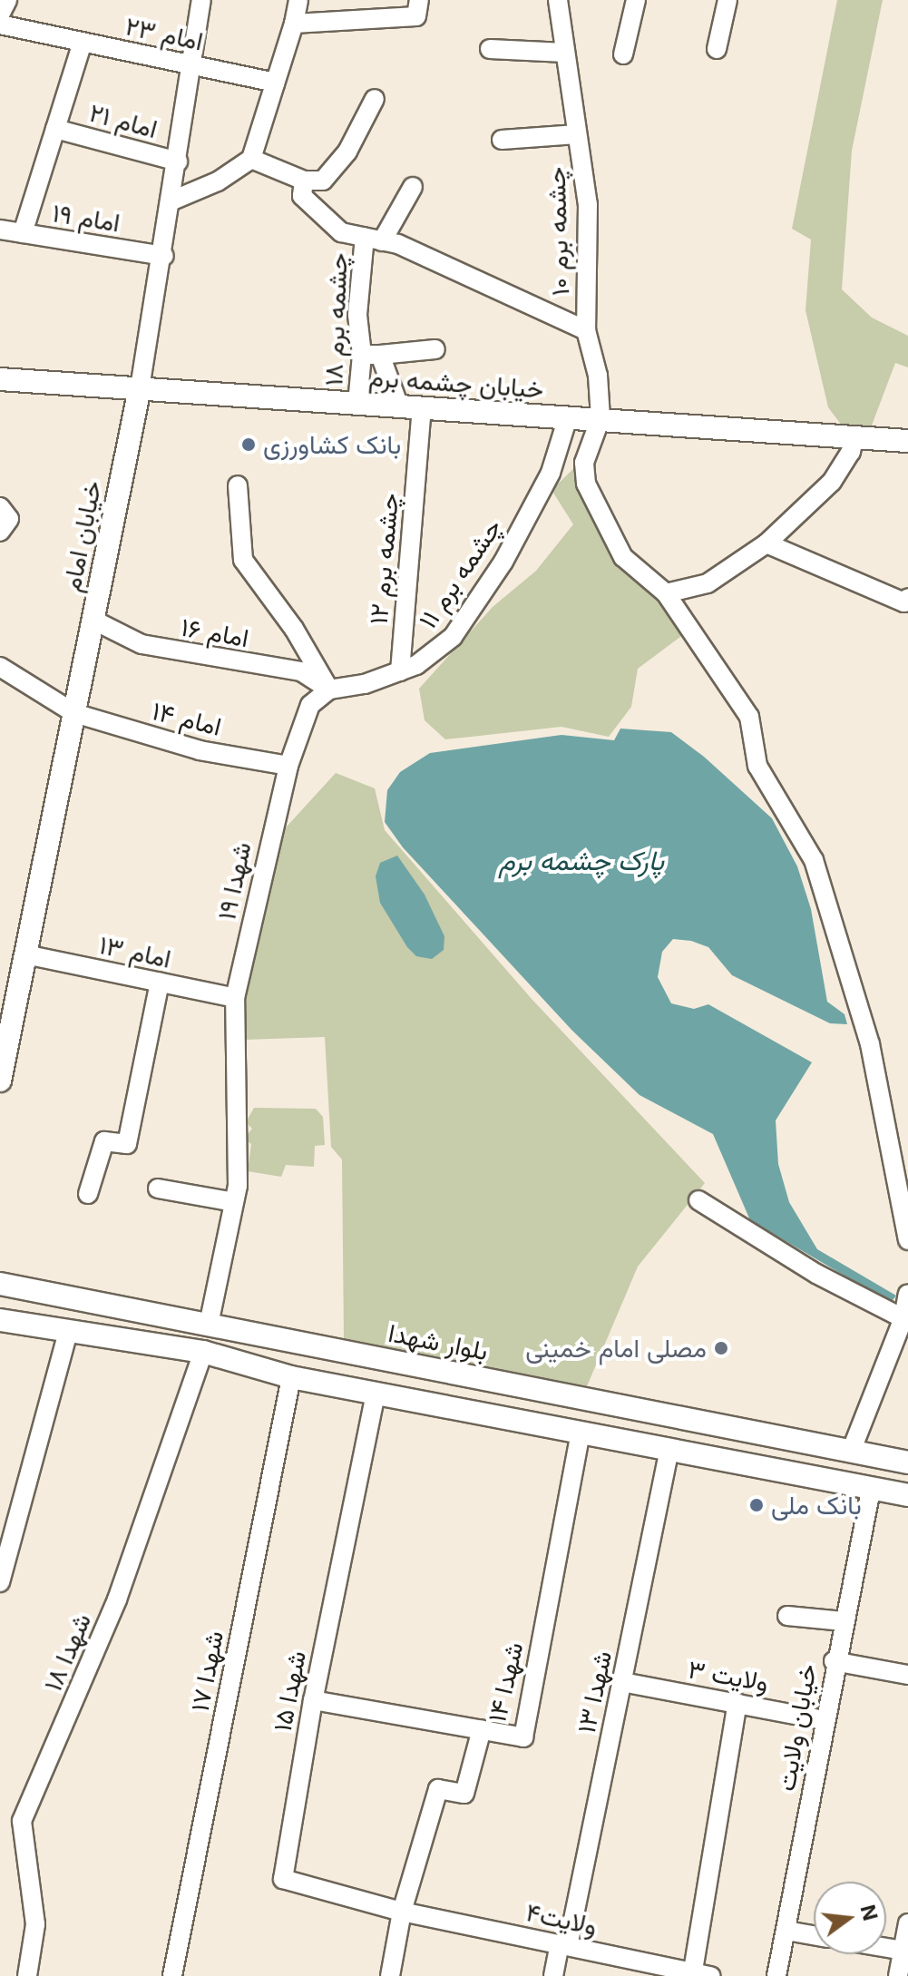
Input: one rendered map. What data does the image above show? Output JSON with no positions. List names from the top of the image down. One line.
{"streets":{"main road":["خیابان چشمه برم","خیابان امام","بلوار شهدا"],"street":["امام ۲۳","امام ۲۱","امام ۱۹","چشمه برم ۱۰","چشمه برم ۱۸","چشمه برم ۱۲","چشمه برم ۱۱","امام ۱۶","امام ۱۴","شهدا ۱۹","امام ۱۳","شهدا ۱۸","شهدا ۱۷","ولایت ۳","شهدا ۱۴","شهدا ۱۵","شهدا ۱۳","خیابان ولایت","ولایت۴"]},"crossings":[["امام ۲۳","خیابان امام"],["امام ۲۱","خیابان امام"],["امام ۱۹","خیابان امام"],["چشمه برم ۱۰","خیابان چشمه برم"],["چشمه برم ۱۸","خیابان چشمه برم"],["خیابان چشمه برم","خیابان امام"],["خیابان چشمه برم","چشمه برم ۱۲"],["خیابان چشمه برم","چشمه برم ۱۱"],["خیابان امام","امام ۱۶"],["خیابان امام","امام ۱۴"],["خیابان امام","امام ۱۳"],["چشمه برم ۱۲","چشمه برم ۱۱"],["چشمه برم ۱۱","امام ۱۶"],["چشمه برم ۱۱","شهدا ۱۹"],["امام ۱۶","شهدا ۱۹"],["امام ۱۴","شهدا ۱۹"],["شهدا ۱۹","امام ۱۳"],["شهدا ۱۹","بلوار شهدا"],["ولایت ۳","شهدا ۱۳"],["ولایت ۳","خیابان ولایت"],["شهدا ۱۴","شهدا ۱۵"],["شهدا ۱۵","ولایت۴"],["شهدا ۱۳","ولایت۴"]],"water":["پارک چشمه برم"],"places":["بانک کشاورزی","مصلی امام خمینی","بانک ملی"],"north":"right"}
